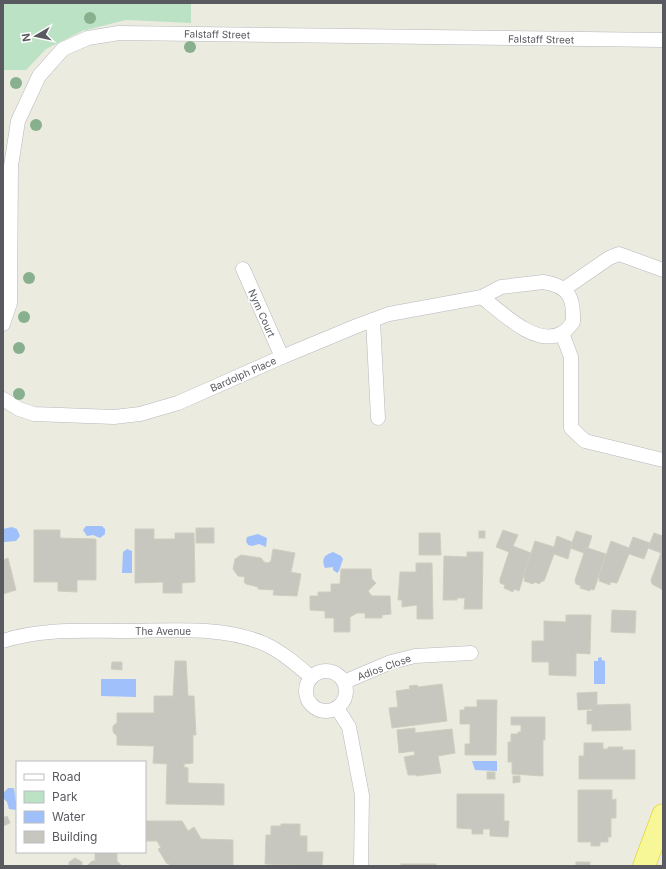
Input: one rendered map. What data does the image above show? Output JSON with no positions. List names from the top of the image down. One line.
{"streets":{"street":["Falstaff Street","Nym Court","Bardolph Place","The Avenue","Adios Close"]},"crossings":[["Nym Court","Bardolph Place"],["The Avenue","Adios Close"]],"legend":["Road","Park","Water","Building"],"north":"left"}
